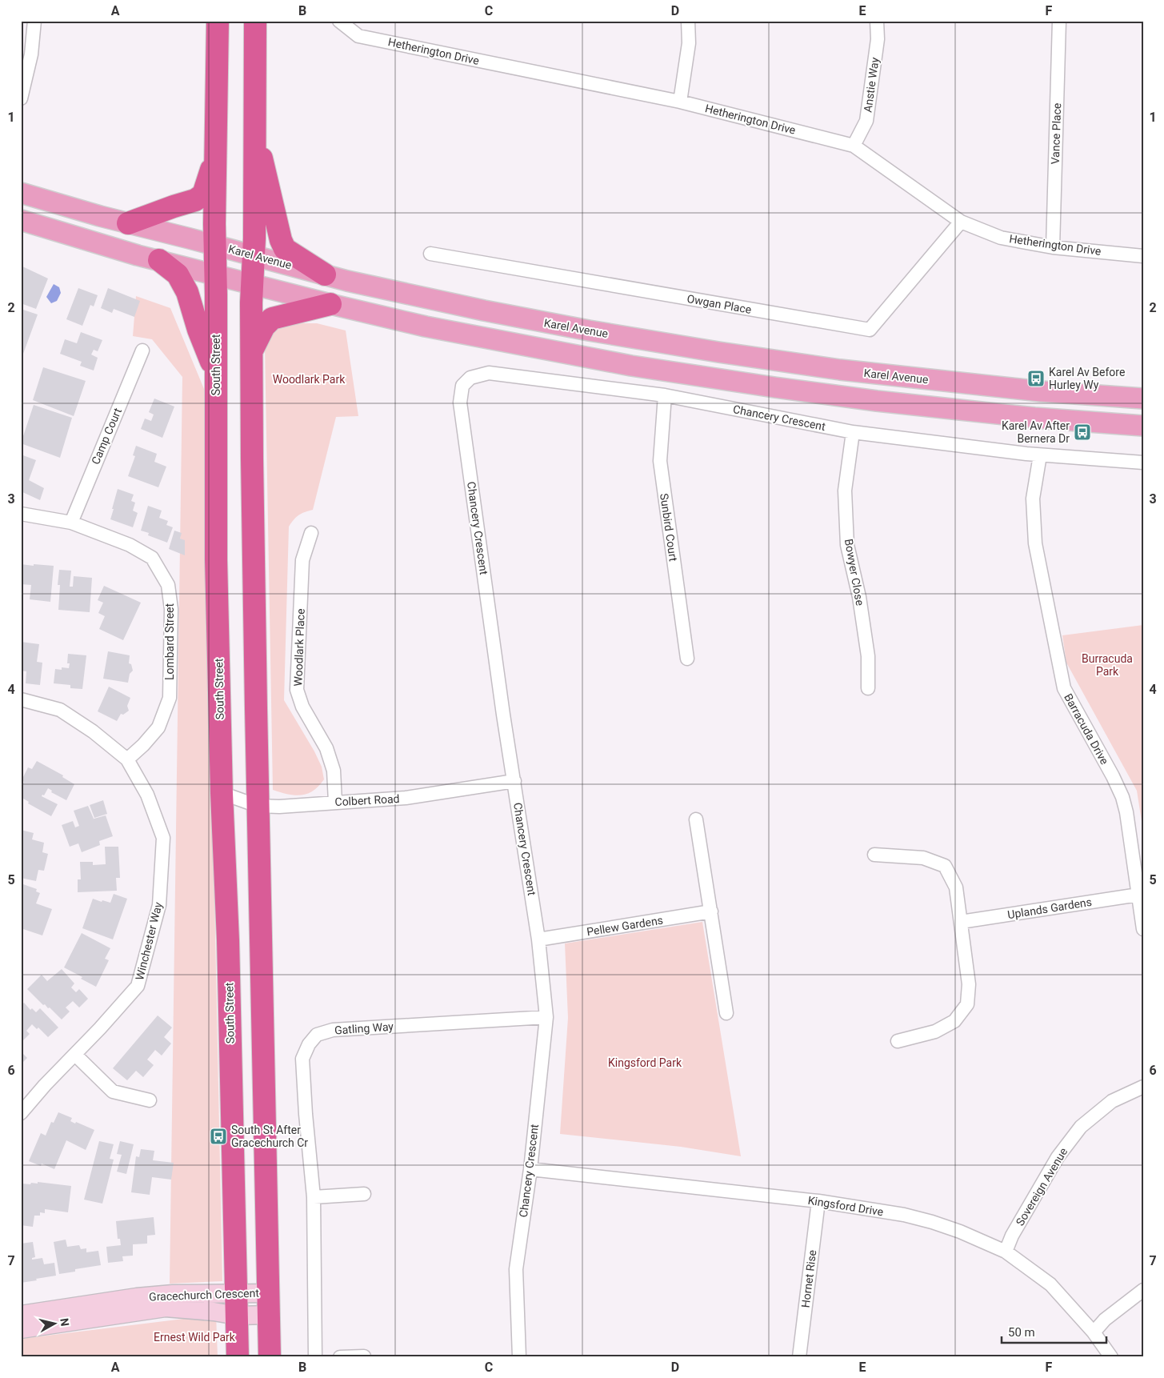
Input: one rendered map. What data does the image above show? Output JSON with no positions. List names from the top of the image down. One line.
{"streets":{"highway":["South Street"],"main road":["Karel Avenue"],"street":["Hetherington Drive","Anstie Way","Vance Place","Owgan Place","Chancery Crescent","Camp Court","Sunbird Court","Bowyer Close","Lombard Street","Woodlark Place","Barracuda Drive","Colbert Road","Uplands Gardens","Pellew Gardens","Winchester Way","Gatling Way","Sovereign Avenue","Kingsford Drive","Hornet Rise","Gracechurch Crescent"]},"crossings":[["Hetherington Drive","Anstie Way"],["Hetherington Drive","Vance Place"],["Hetherington Drive","Owgan Place"],["Karel Avenue","South Street"],["South Street","Colbert Road"],["South Street","Gracechurch Crescent"],["Chancery Crescent","Sunbird Court"],["Chancery Crescent","Bowyer Close"],["Chancery Crescent","Barracuda Drive"],["Chancery Crescent","Colbert Road"],["Chancery Crescent","Pellew Gardens"],["Chancery Crescent","Gatling Way"],["Chancery Crescent","Kingsford Drive"],["Camp Court","Lombard Street"],["Lombard Street","Winchester Way"],["Woodlark Place","Colbert Road"],["Barracuda Drive","Uplands Gardens"],["Sovereign Avenue","Kingsford Drive"],["Kingsford Drive","Hornet Rise"]],"parks":["Woodlark Park","Burracuda Park","Kingsford Park","Ernest Wild Park"],"places":{"bus stop":["Karel Av Before Hurley Wy","Karel Av After Bernera Dr","South St After Gracechurch Cr"]},"scale_bar":"50 m","north":"right","grid":{"columns":["A","B","C","D","E","F"],"rows":["1","2","3","4","5","6","7"]}}
